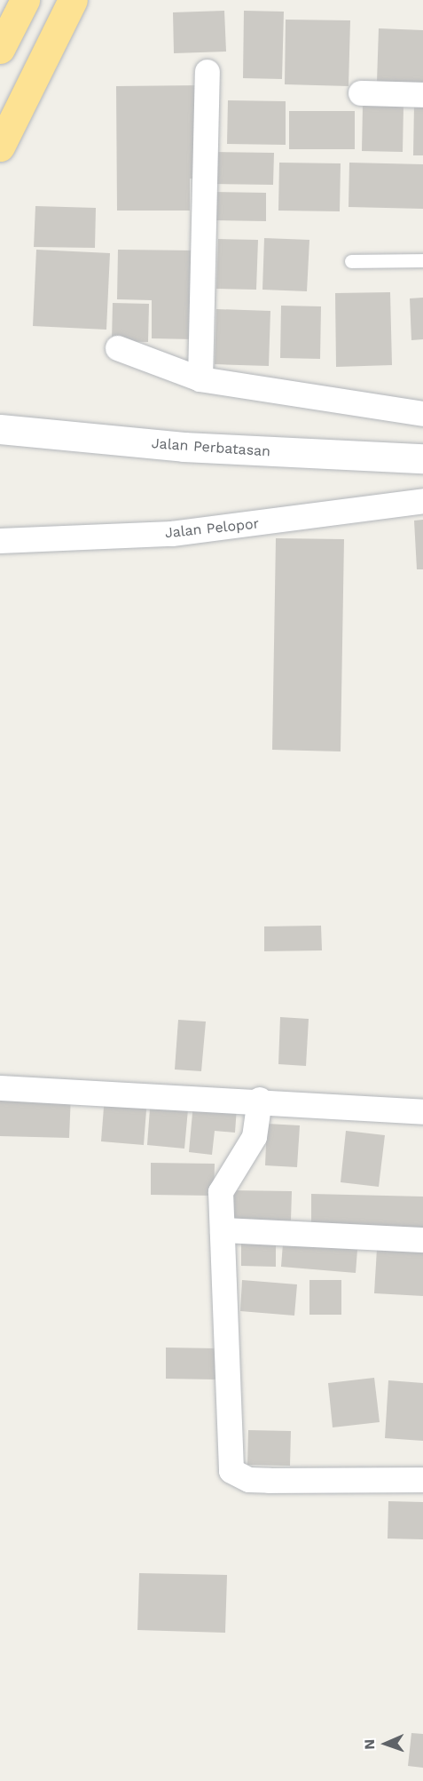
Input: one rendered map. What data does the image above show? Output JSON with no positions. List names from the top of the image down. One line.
{"streets":{"street":["Jalan Perbatasan","Jalan Pelopor"]},"north":"left"}
